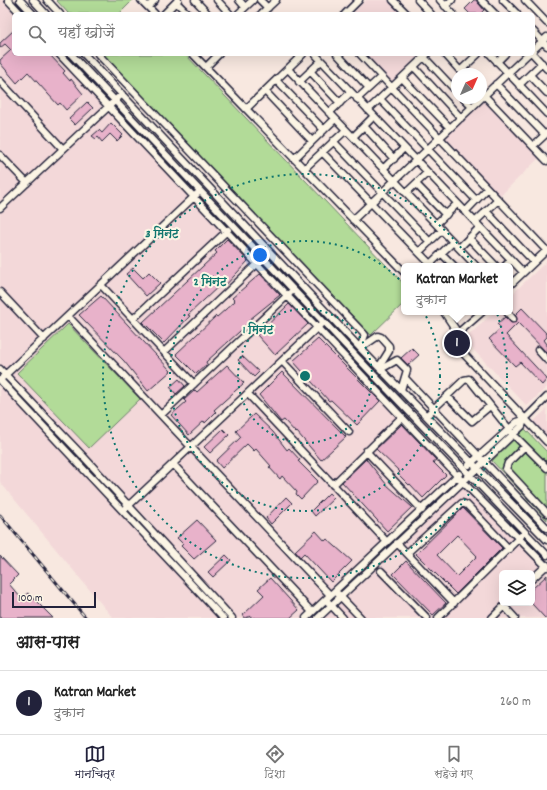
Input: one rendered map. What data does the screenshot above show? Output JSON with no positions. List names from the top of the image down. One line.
{"scale_bar":"100 m","north":"top right","page":{"search":"यहाँ खोजें","popup":["Katran Market","दुकान"],"pins":"1","scale":"100 m","heading":"आस-पास","list":[{"mark":"1","name":"Katran Market","note":"दुकान","value":"260 m"}],"nav":["मानचित्र","दिशा","सहेजे गए"]},"rings":["3 मिनट","2 मिनट","1 मिनट"]}
